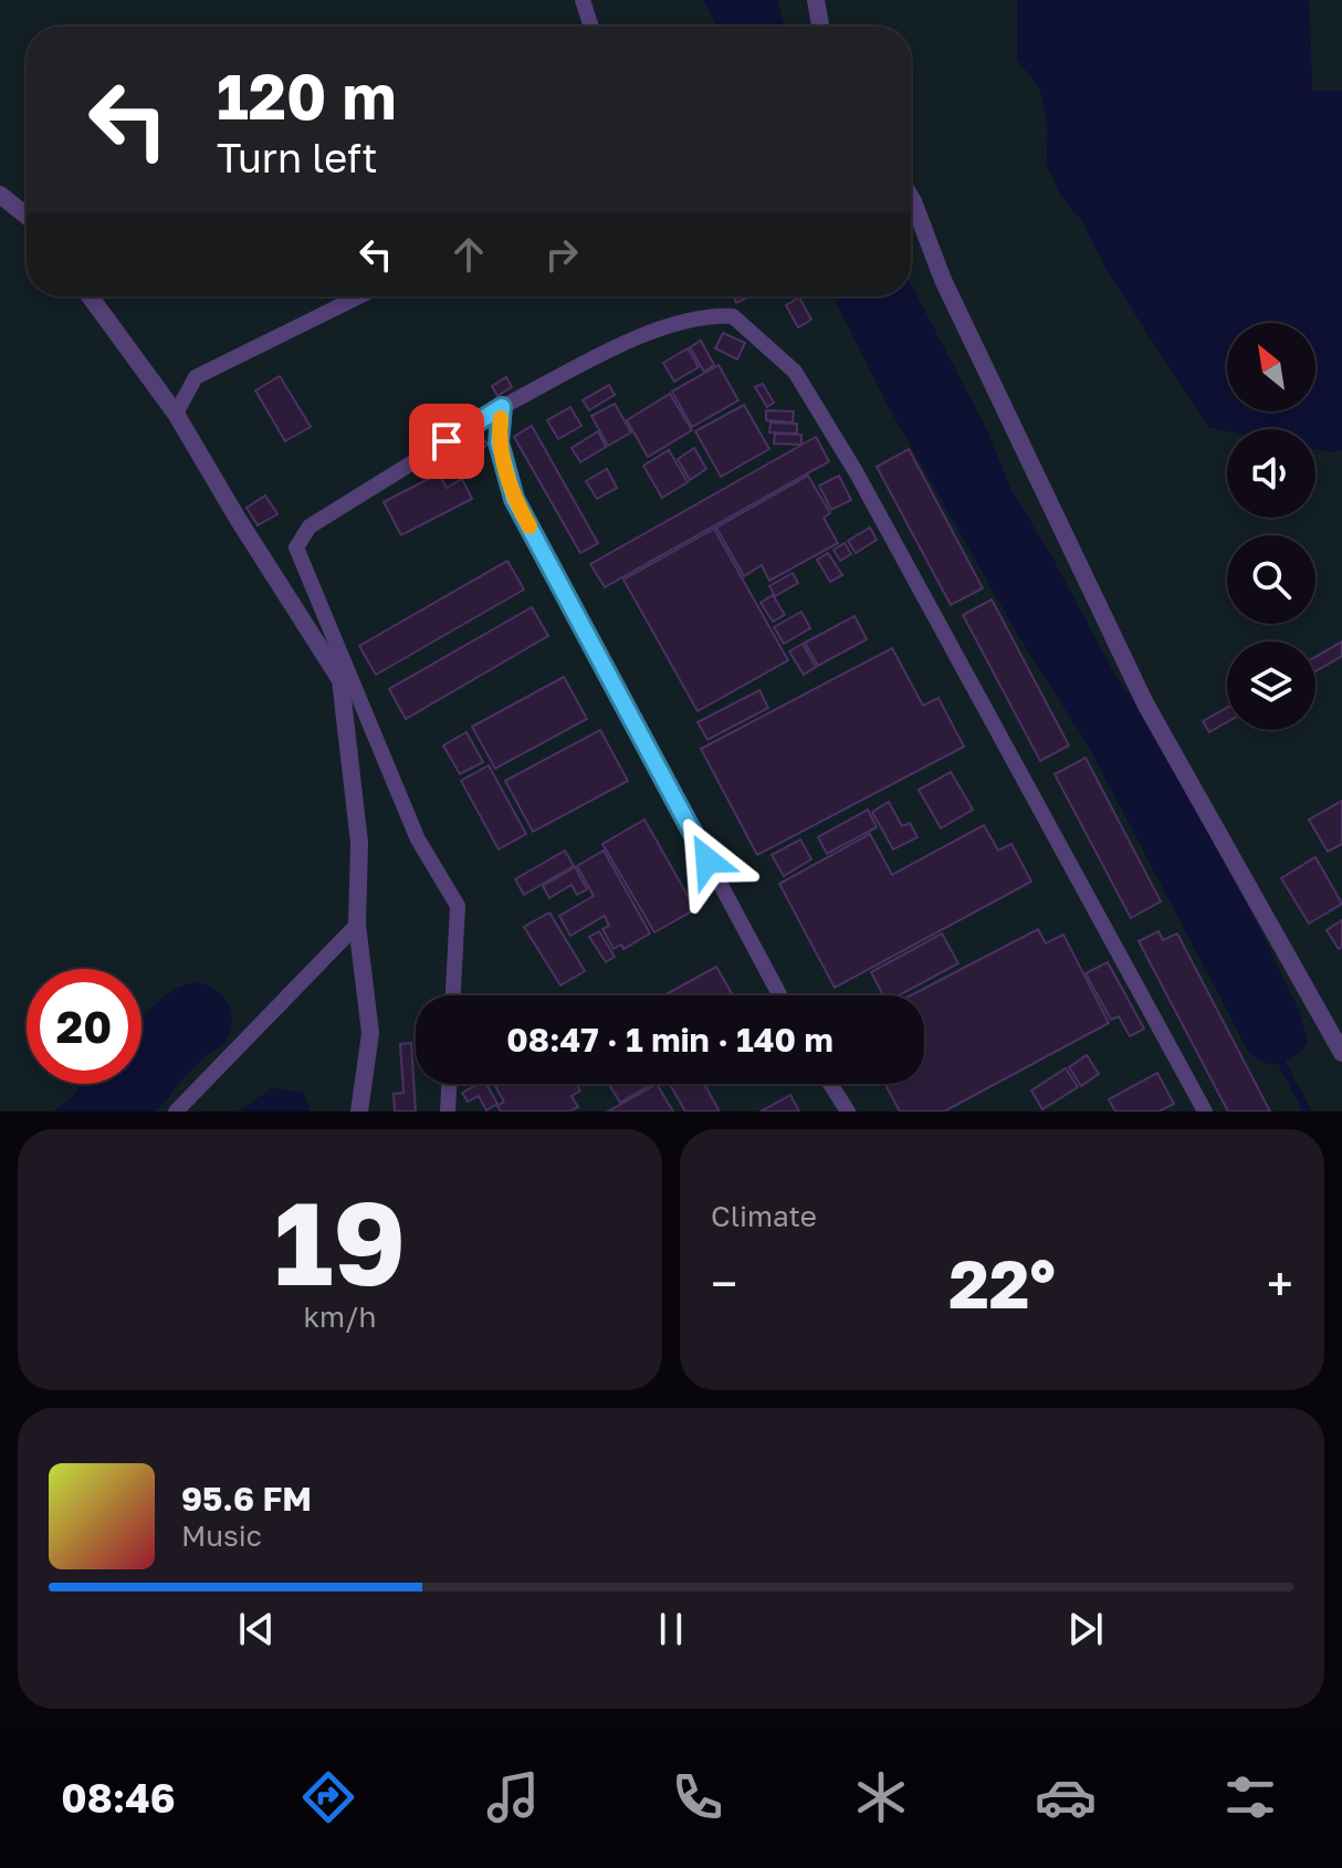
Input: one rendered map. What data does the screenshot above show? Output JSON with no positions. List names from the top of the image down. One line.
{"north":"top left","page":{"turn":["120 m","Turn left"],"limit":"20","trip":"08:47 · 1 min · 140 m","tile":[["19","km/h"],"Climate"],"heat":["−","22°","+"],"song":["95.6 FM","Music"],"tabs":"08:46"}}
